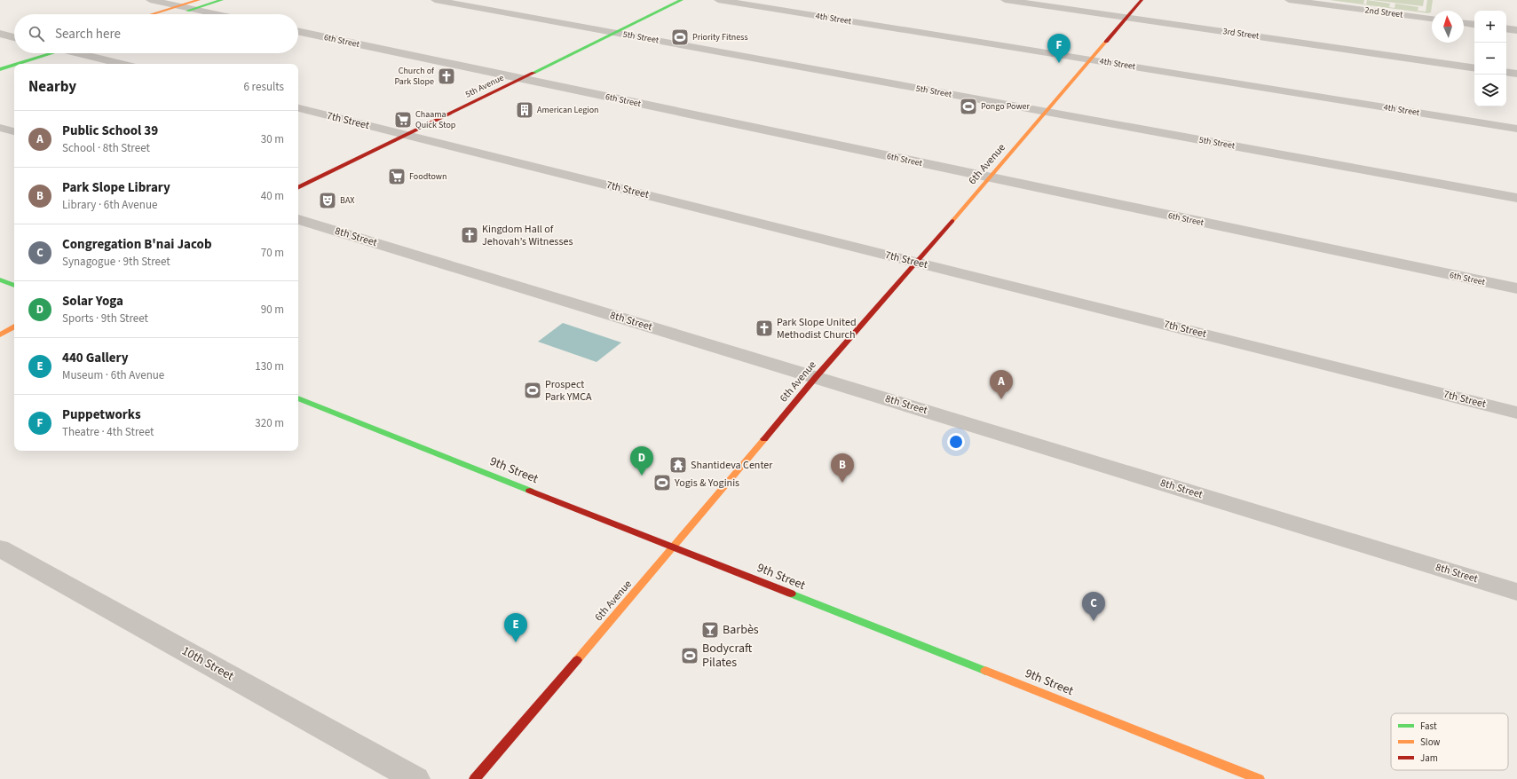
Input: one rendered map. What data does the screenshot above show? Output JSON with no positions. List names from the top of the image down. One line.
{"streets":{"street":["2nd Street","4th Street","3rd Street","5th Street","6th Street","5th Avenue","7th Street","6th Avenue","8th Street","9th Street","10th Street"]},"crossings":[["4th Street","6th Avenue"],["3rd Street","6th Avenue"],["5th Street","5th Avenue"],["5th Street","6th Avenue"],["6th Street","5th Avenue"],["6th Street","6th Avenue"],["5th Avenue","7th Street"],["7th Street","6th Avenue"],["6th Avenue","8th Street"],["6th Avenue","9th Street"]],"places":{"sports":["Priority Fitness","Pongo Power","Prospect Park YMCA","Yogis & Yoginis","Bodycraft Pilates"],"church":["Church of Park Slope","Kingdom Hall of Jehovah’s Witnesses","Park Slope United Methodist Church"],"building":["American Legion"],"supermarket":["Chaama Quick Stop","Foodtown"],"theatre":["BAX"],"temple":["Shantideva Center"],"bar":["Barbès"]},"legend":["Fast","Slow","Jam"],"north":"top","page":{"map_buttons":["+","−"],"search":"Search here","pins":["F","A","D","B","C","E"],"heading":["Nearby","6 results"],"list":[{"mark":"A","name":"Public School 39","note":"School · 8th Street","value":"30 m"},{"mark":"B","name":"Park Slope Library","note":"Library · 6th Avenue","value":"40 m"},{"mark":"C","name":"Congregation B'nai Jacob","note":"Synagogue · 9th Street","value":"70 m"},{"mark":"D","name":"Solar Yoga","note":"Sports · 9th Street","value":"90 m"},{"mark":"E","name":"440 Gallery","note":"Museum · 6th Avenue","value":"130 m"},{"mark":"F","name":"Puppetworks","note":"Theatre · 4th Street","value":"320 m"}]}}
